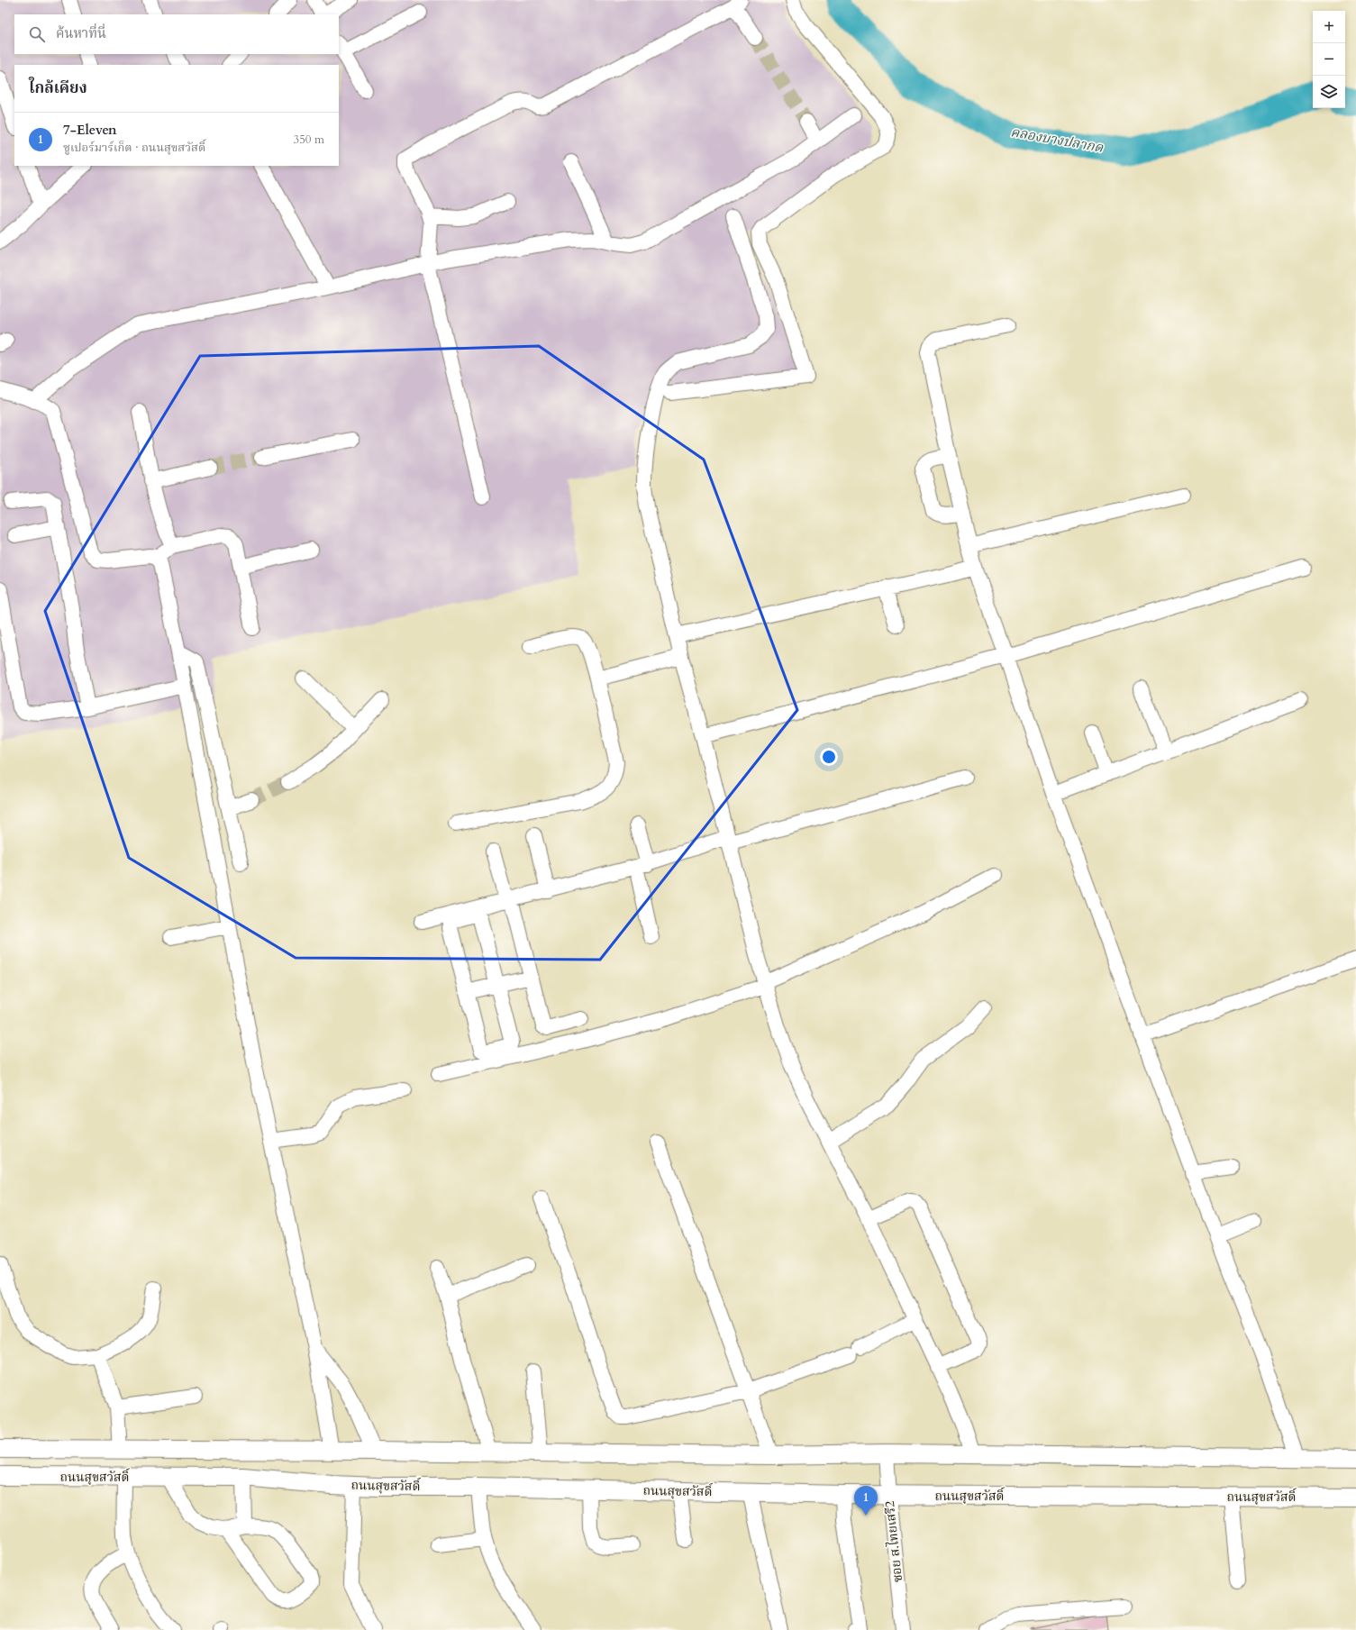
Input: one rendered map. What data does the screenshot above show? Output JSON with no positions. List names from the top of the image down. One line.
{"streets":{"main road":["ถนนสุขสวัสดิ์"],"street":["ซอย ส.ไทยเสรี2"]},"crossings":[["ถนนสุขสวัสดิ์","ซอย ส.ไทยเสรี2"]],"water":["คลองบางปลากด"],"page":{"map_buttons":["+","−"],"search":"ค้นหาที่นี่","heading":"ใกล้เคียง","list":[{"mark":"1","name":"7-Eleven","note":"ซูเปอร์มาร์เก็ต · ถนนสุขสวัสดิ์","value":"350 m"}],"pins":"1"}}
